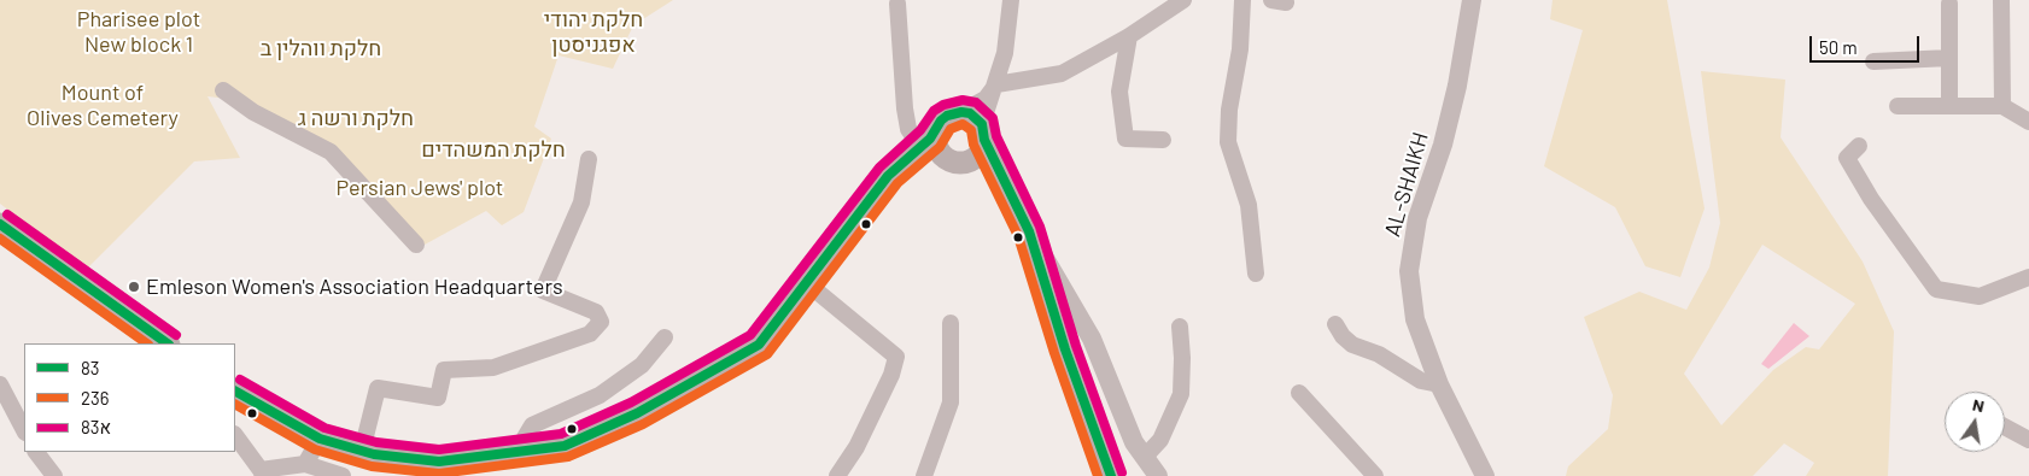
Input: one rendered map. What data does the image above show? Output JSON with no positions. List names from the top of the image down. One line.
{"streets":{"street":["AL-SHAIKH"]},"parks":["Pharisee plot New block 1","חלקת יהודי אפגניסטן","חלקת ווהלין ב","Mount of Olives Cemetery","חלקת ורשה ג","חלקת המשהדים","Persian Jews' plot"],"places":["Emleson Women's Association Headquarters"],"lines":["transit line 83א","transit line 83","transit line 236"],"legend":["83","236","83א"],"scale_bar":"50 m","north":"top"}
